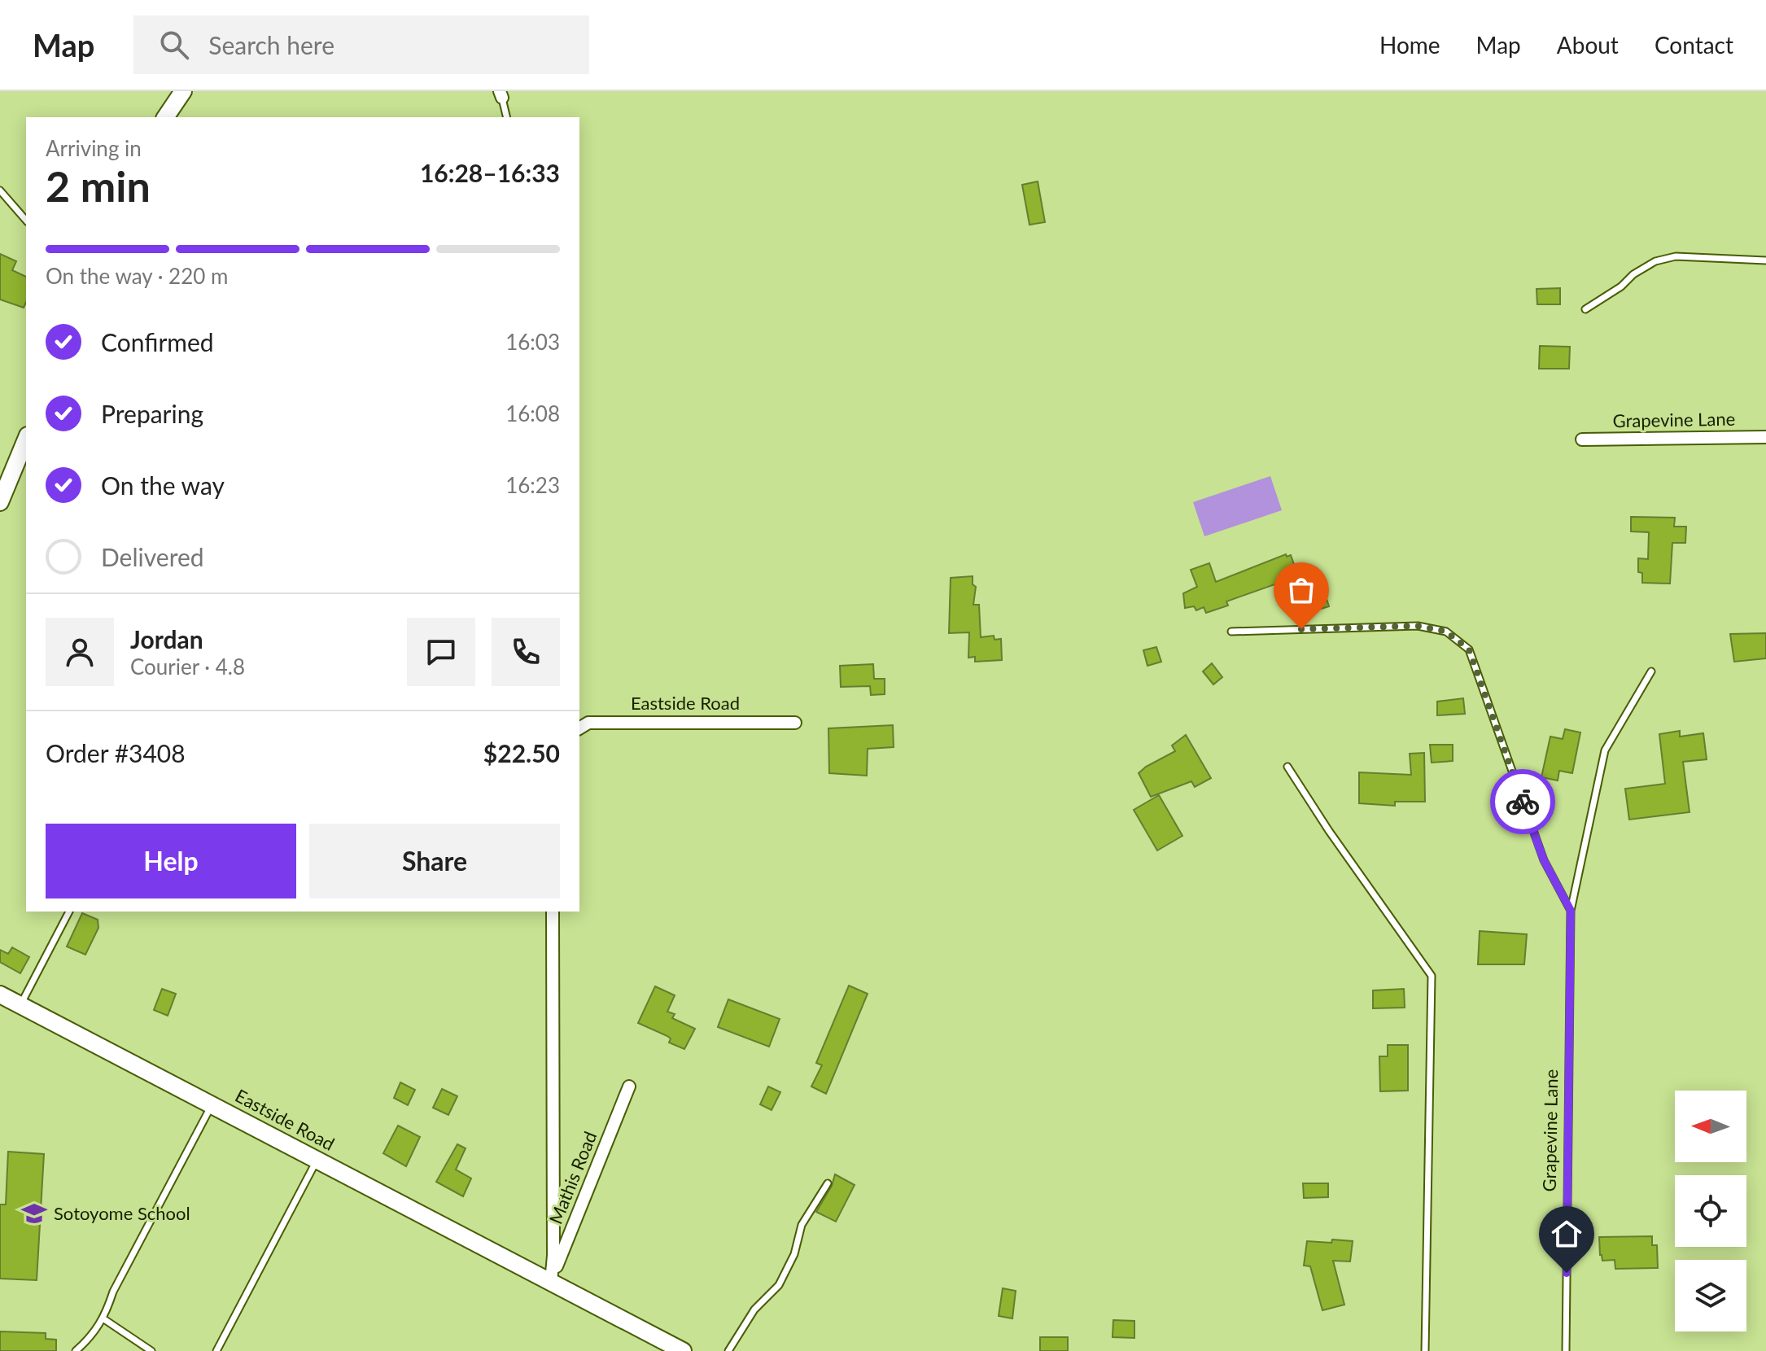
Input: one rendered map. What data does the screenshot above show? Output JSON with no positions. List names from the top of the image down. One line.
{"streets":{"main road":["Eastside Road"],"street":["Grapevine Lane","Mathis Road"]},"crossings":[["Eastside Road","Mathis Road"]],"places":{"school or university":["Sotoyome School"]},"north":"left","page":{"header":"Map","search":"Search here","nav":["Home","Map","About","Contact"],"heading":["2 min","Arriving in","16:28–16:33"],"panel":["Jordan","Courier · 4.8","Order #3408","$22.50"],"bar":"On the way · 220 m","list":[["Confirmed","16:03"],["Preparing","16:08"],["On the way","16:23"],"Delivered"],"buttons":["Help","Share"]}}
